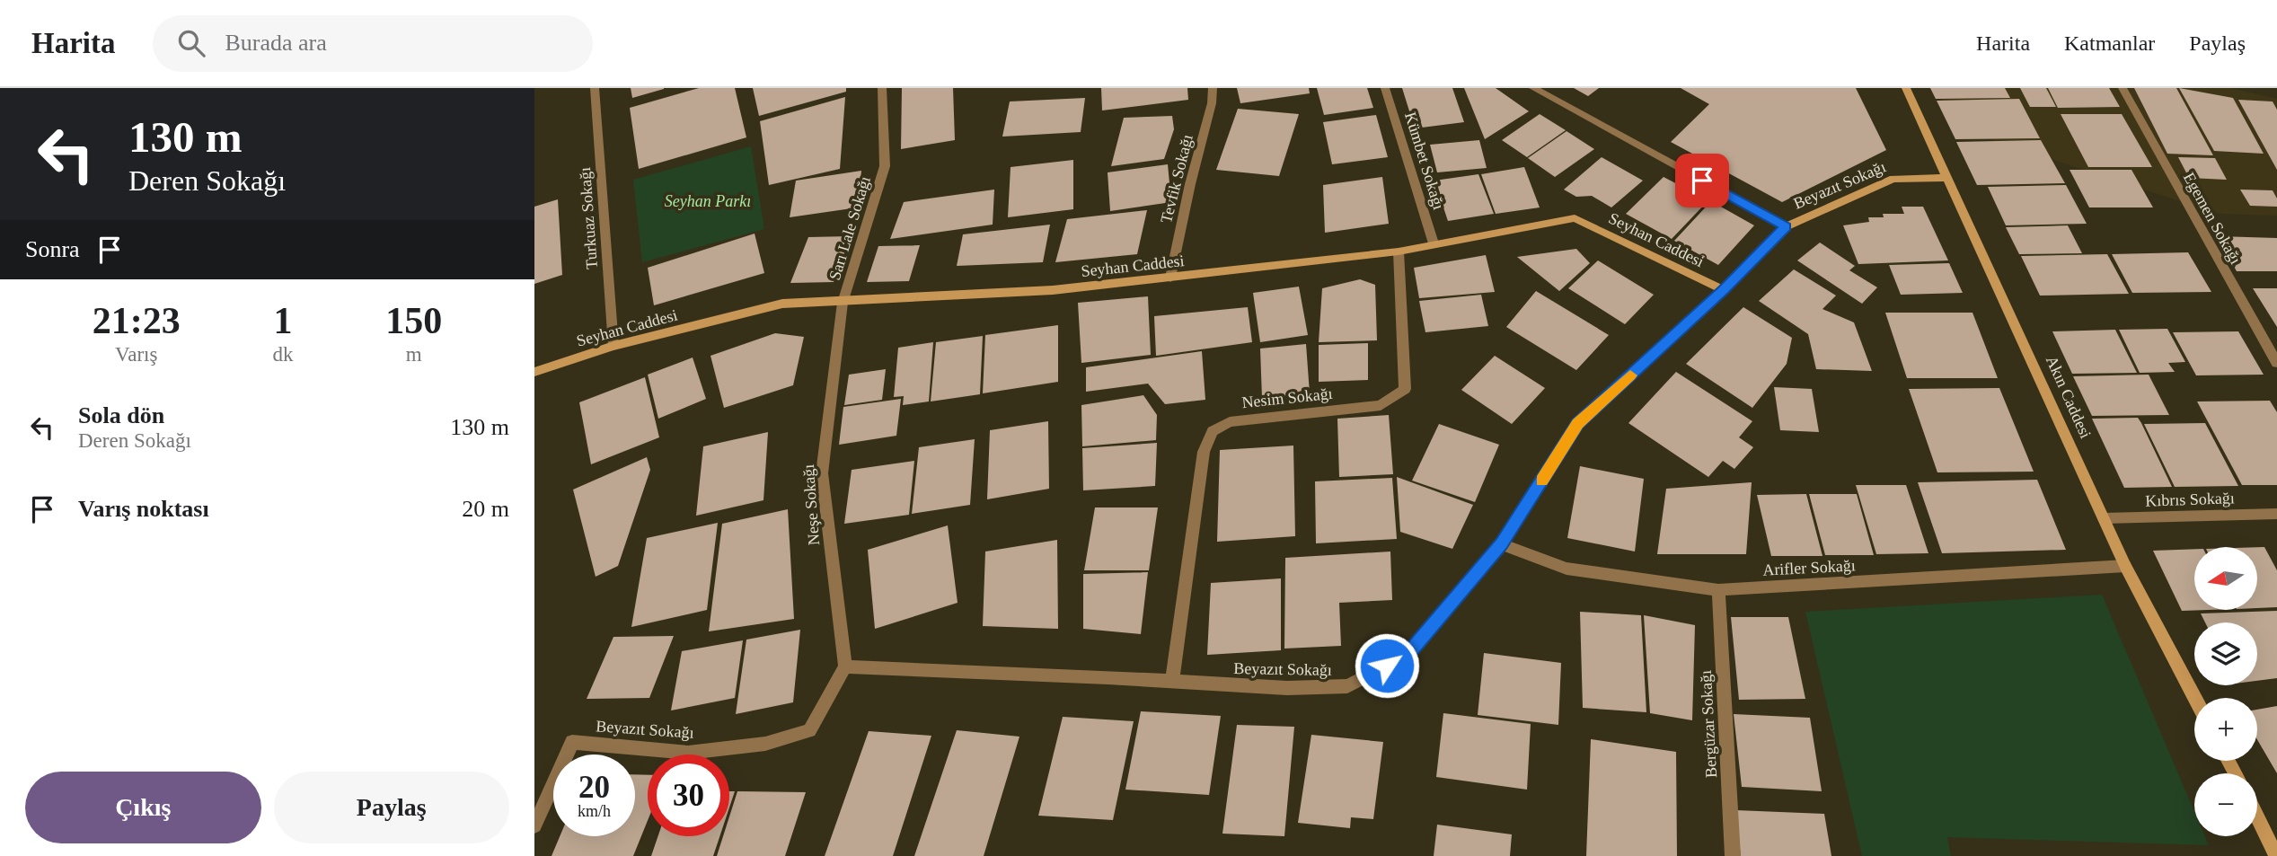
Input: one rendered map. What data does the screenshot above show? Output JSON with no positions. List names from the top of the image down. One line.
{"streets":{"street":["Kümbet Sokağı","Tevfik Sokağı","Beyazıt Sokağı","Turkuaz Sokağı","Egemen Sokağı","Sarı Lale Sokağı","Seyhan Caddesi","Akın Caddesi","Nesim Sokağı","Kıbrıs Sokağı","Neşe Sokağı","Arifler Sokağı","Bergüzar Sokağı"]},"crossings":[["Kümbet Sokağı","Seyhan Caddesi"],["Tevfik Sokağı","Seyhan Caddesi"],["Beyazıt Sokağı","Seyhan Caddesi"],["Beyazıt Sokağı","Akın Caddesi"],["Beyazıt Sokağı","Nesim Sokağı"],["Beyazıt Sokağı","Neşe Sokağı"],["Beyazıt Sokağı","Arifler Sokağı"],["Turkuaz Sokağı","Seyhan Caddesi"],["Sarı Lale Sokağı","Seyhan Caddesi"],["Sarı Lale Sokağı","Neşe Sokağı"],["Seyhan Caddesi","Nesim Sokağı"],["Seyhan Caddesi","Neşe Sokağı"],["Akın Caddesi","Kıbrıs Sokağı"],["Akın Caddesi","Arifler Sokağı"],["Arifler Sokağı","Bergüzar Sokağı"]],"parks":["Seyhan Parkı"],"north":"left","page":{"header":"Harita","search":"Burada ara","nav":["Harita","Katmanlar","Paylaş"],"turn":["130 m","Deren Sokağı"],"then":"Sonra","eta":["21:23","Varış","1","dk","150","m"],"list":[{"name":"Sola dön","note":"Deren Sokağı","value":"130 m"},{"name":"Varış noktası","value":"20 m"}],"map_buttons":["+","−"],"speed":"20 km/h","limit":"30","buttons":["Çıkış","Paylaş"]}}
